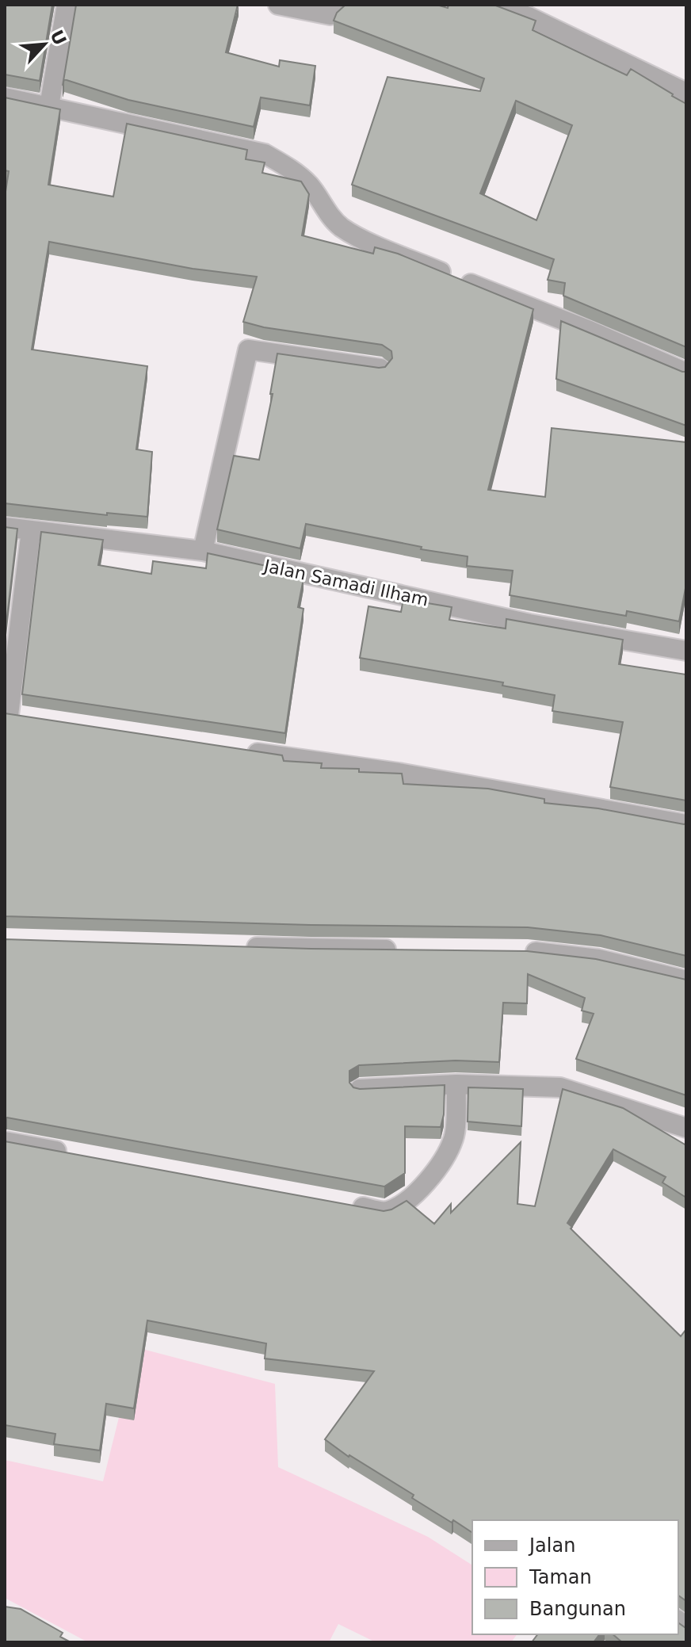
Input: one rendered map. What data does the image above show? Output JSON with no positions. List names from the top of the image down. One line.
{"streets":{"street":["Jalan Samadi Ilham"]},"legend":["Jalan","Taman","Bangunan"],"north":"top right"}
